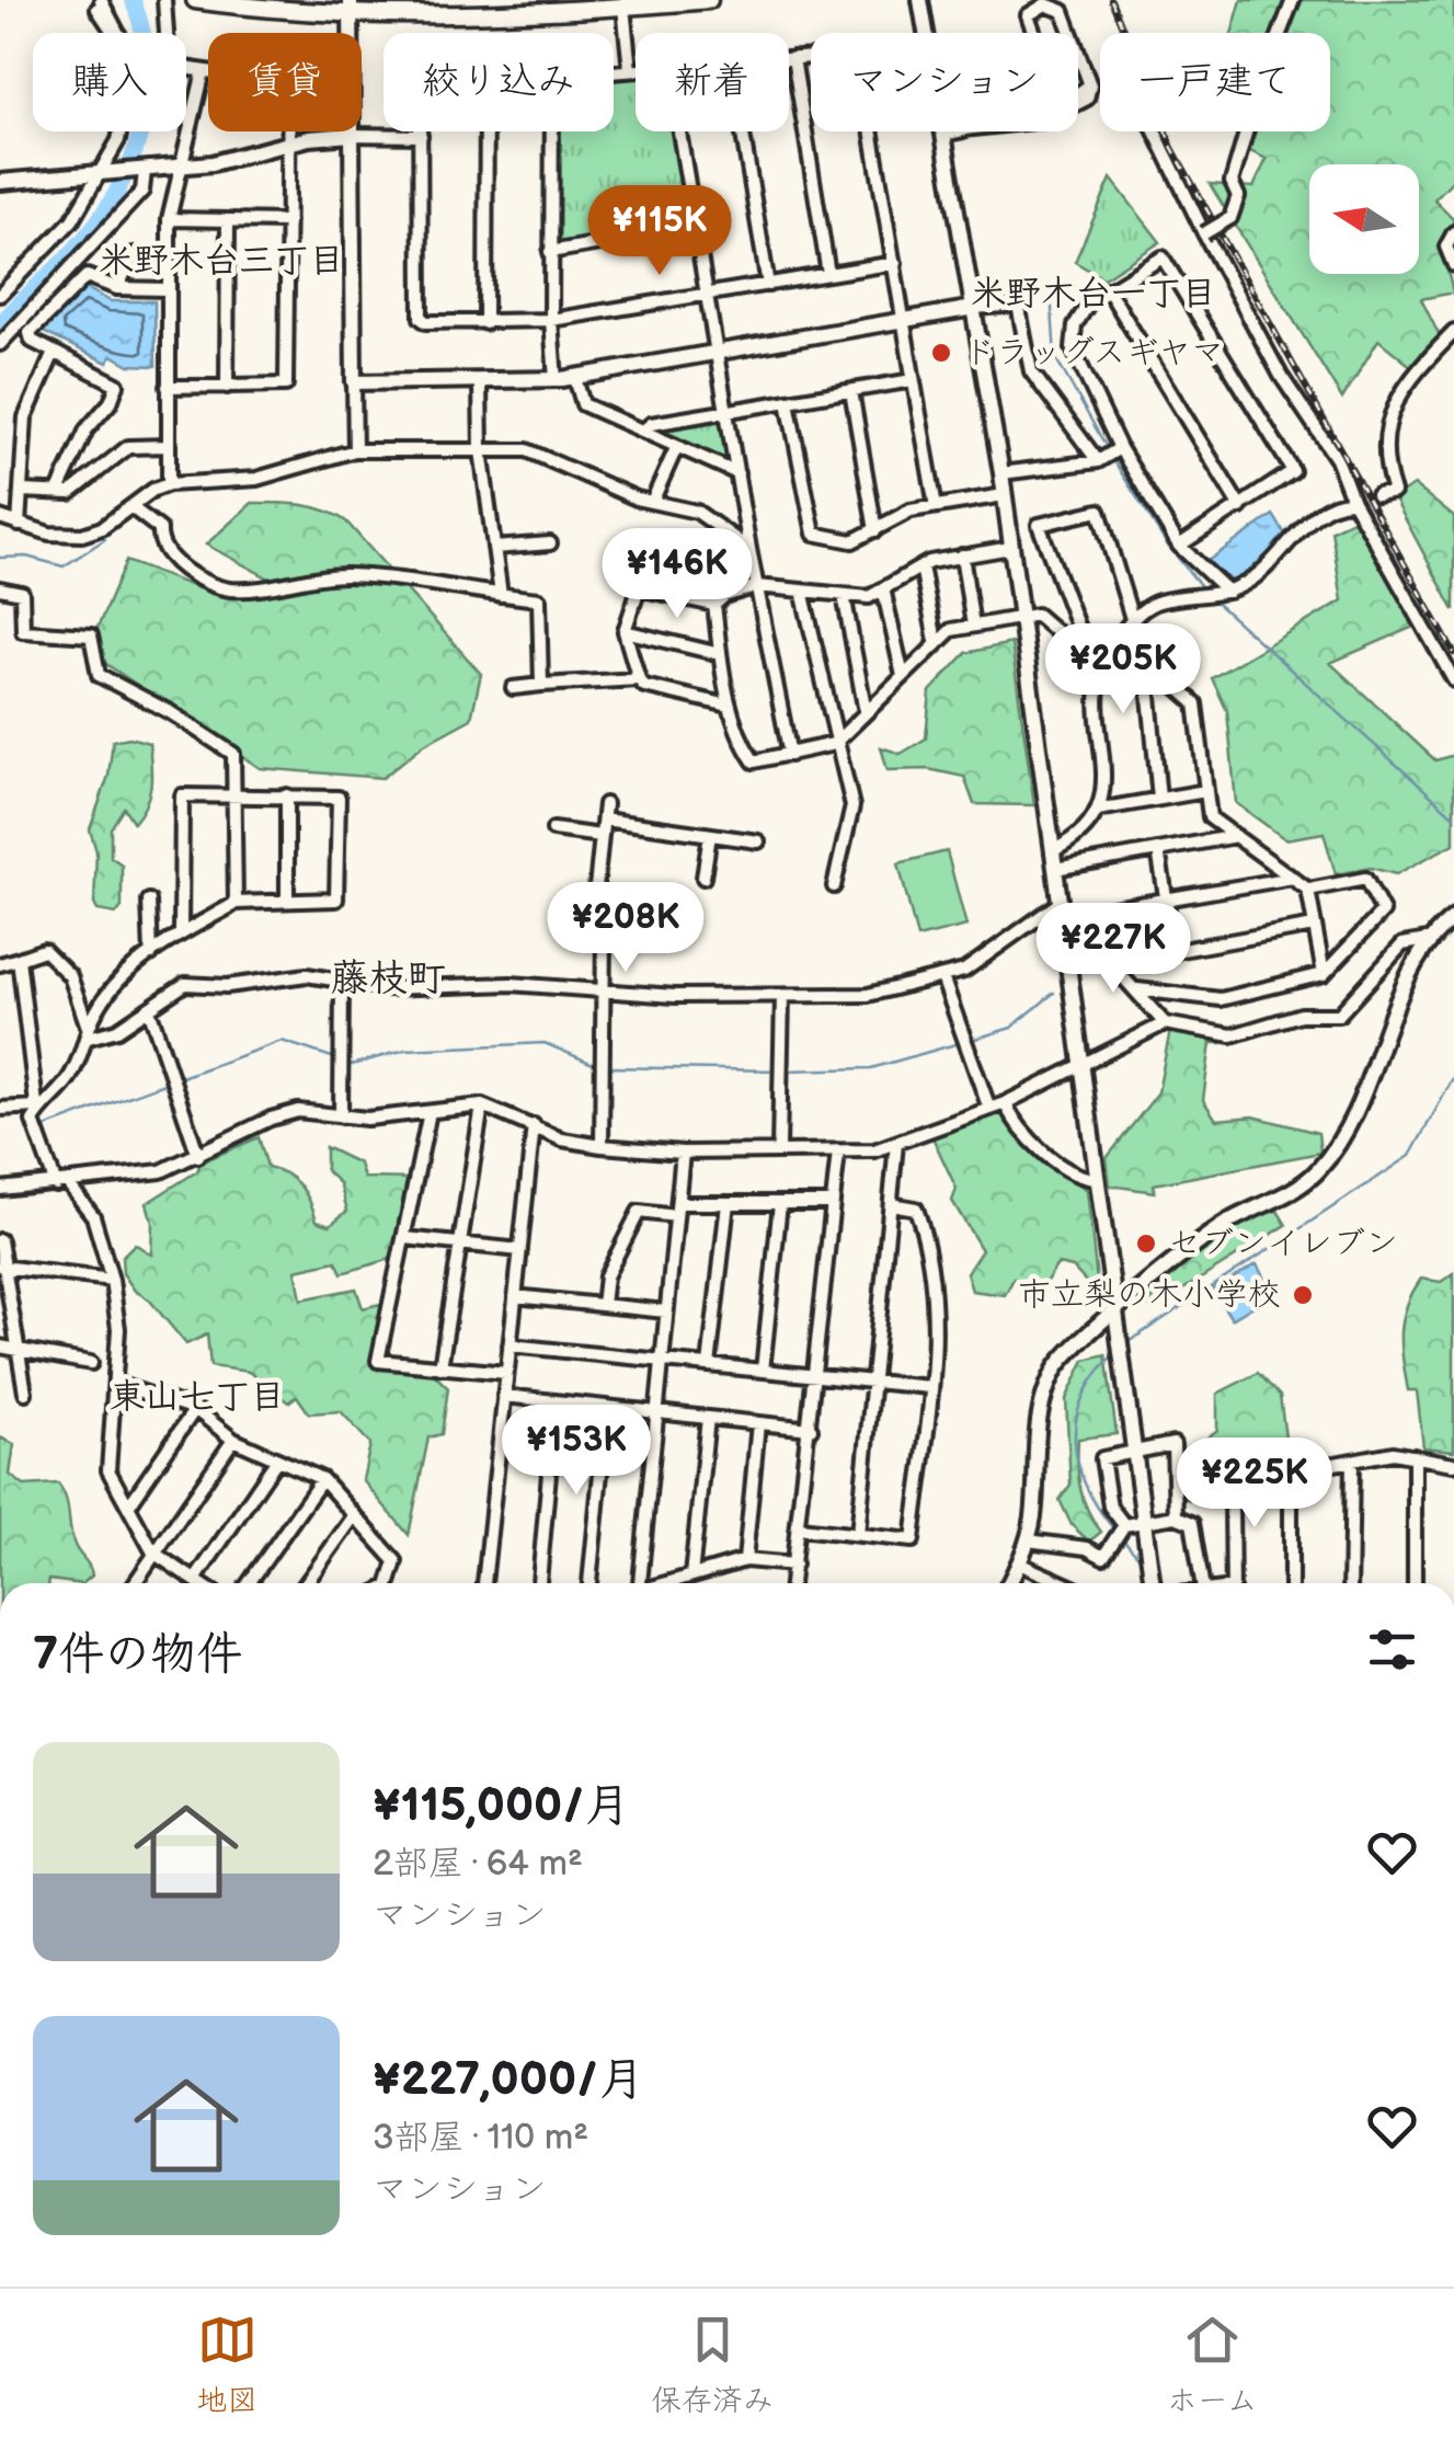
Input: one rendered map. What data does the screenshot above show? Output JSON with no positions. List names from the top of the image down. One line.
{"districts":["米野木台三丁目","米野木台一丁目","藤枝町","東山七丁目"],"places":["ドラッグスギヤマ","セブンイレブン","市立梨の木小学校"],"north":"left","page":{"chip":["購入","賃貸","絞り込み","新着","マンション","一戸建て"],"price":["¥115K","¥146K","¥205K","¥208K","¥227K","¥153K","¥225K"],"heading":"7件の物件","list":[{"name":"¥115,000/月","note":"2部屋 · 64 m² · マンション"},{"name":"¥227,000/月","note":"3部屋 · 110 m² · マンション"}],"tabs":["地図","保存済み","ホーム"]}}
